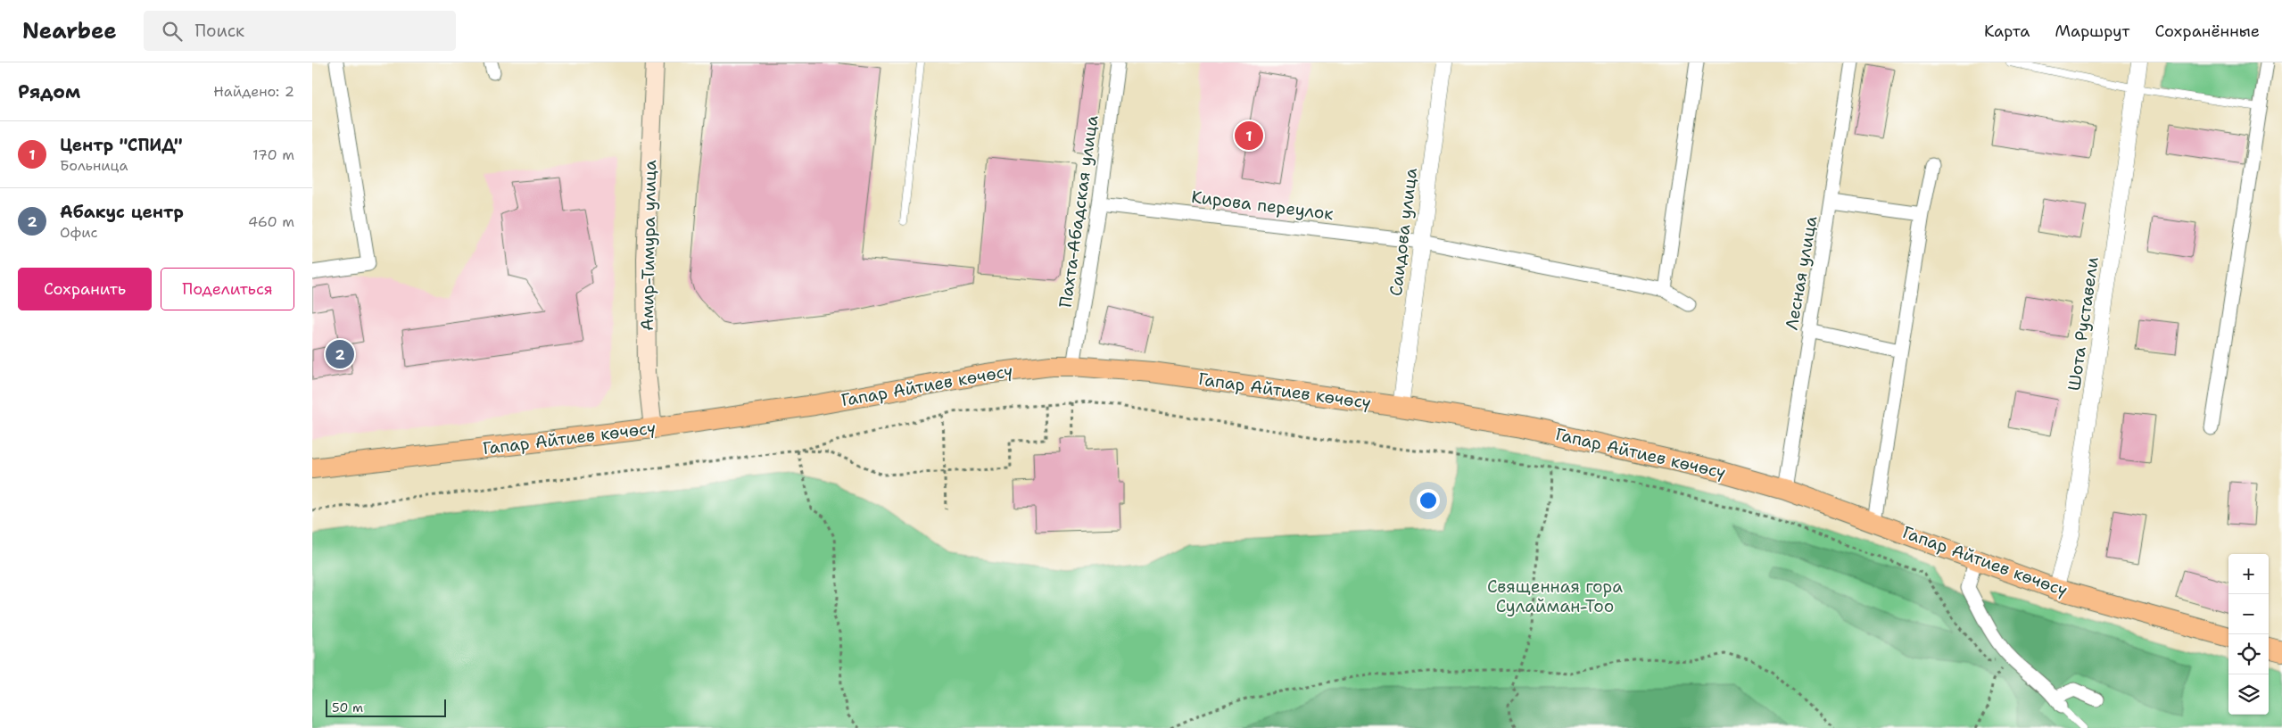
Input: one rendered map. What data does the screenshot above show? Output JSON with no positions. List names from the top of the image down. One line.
{"streets":{"main road":["Амир-Тимура улица","Гапар Айтиев көчөсү"],"street":["Кирова переулок","Пахта-Абадская улица","Саидова улица","Лесная улица","Шота Руставели"]},"crossings":[["Кирова переулок","Пахта-Абадская улица"],["Кирова переулок","Саидова улица"],["Пахта-Абадская улица","Гапар Айтиев көчөсү"],["Саидова улица","Гапар Айтиев көчөсү"],["Амир-Тимура улица","Гапар Айтиев көчөсү"],["Лесная улица","Гапар Айтиев көчөсү"],["Шота Руставели","Гапар Айтиев көчөсү"]],"parks":["Священная гора Сулайман-Тоо"],"scale_bar":"50 m","page":{"header":"Nearbee","search":"Поиск","nav":["Карта","Маршрут","Сохранённые"],"heading":["Рядом","Найдено: 2"],"pins":["1","2"],"list":[{"mark":"1","name":"Центр \"СПИД\"","note":"Больница","value":"170 m"},{"mark":"2","name":"Абакус центр","note":"Офис","value":"460 m"}],"buttons":["Сохранить","Поделиться"],"map_buttons":["+","−"],"scale":"50 m"}}
